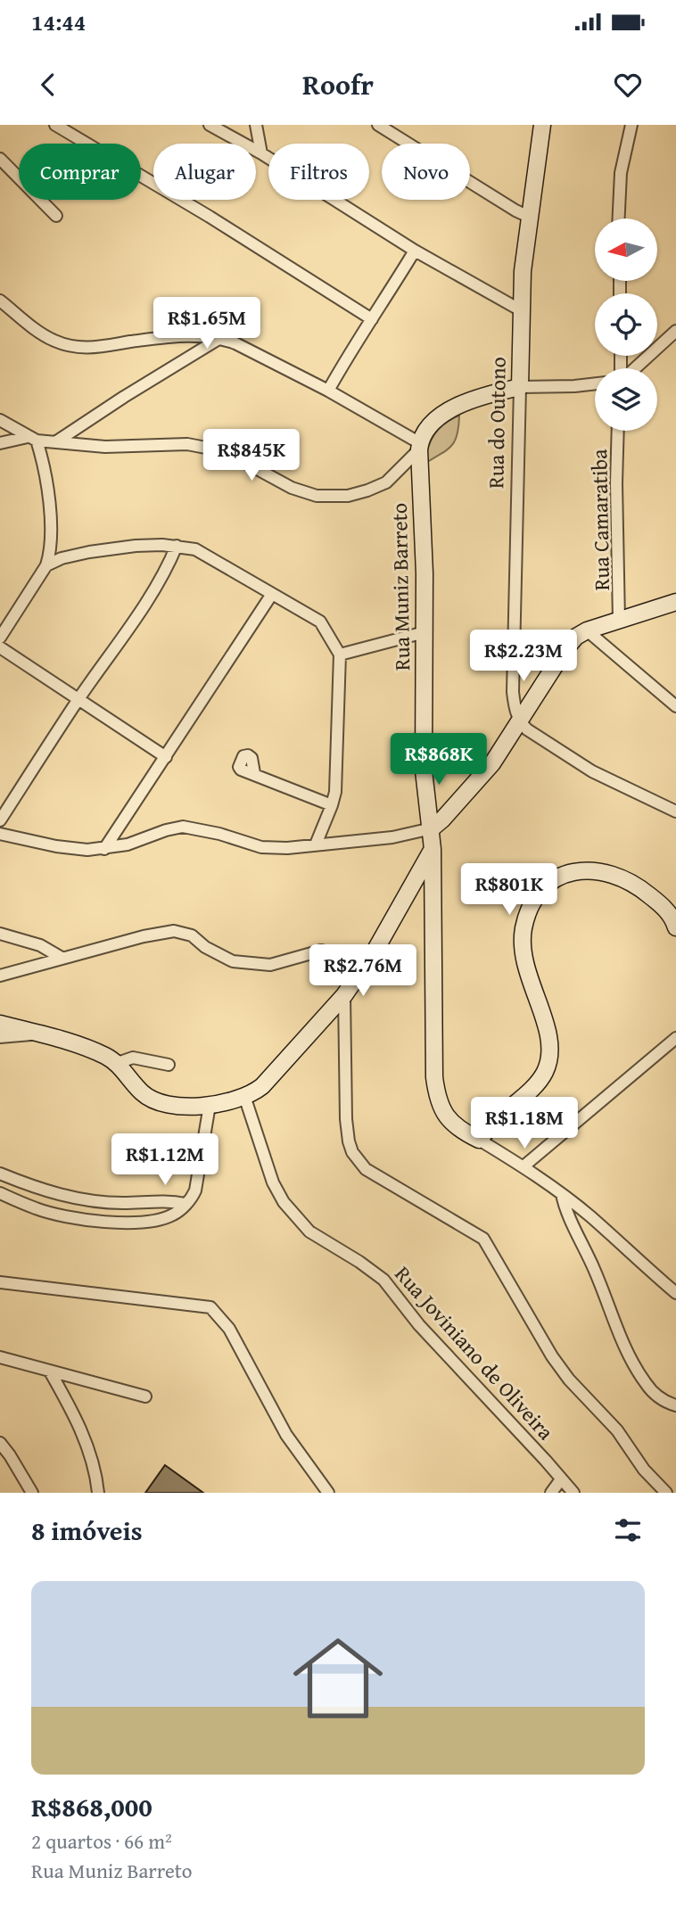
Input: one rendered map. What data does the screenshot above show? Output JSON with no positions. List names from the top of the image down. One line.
{"streets":{"street":["Rua do Outono","Rua Camaratiba","Rua Muniz Barreto","Rua Joviniano de Oliveira"]},"north":"left","page":{"status":"14:44","header":"Roofr","chip":["Comprar","Alugar","Filtros","Novo"],"price":["R$1.65M","R$845K","R$2.23M","R$868K","R$801K","R$2.76M","R$1.18M","R$1.12M"],"heading":"8 imóveis","list":[{"name":"R$868,000","note":"2 quartos · 66 m² · Rua Muniz Barreto"}]}}
